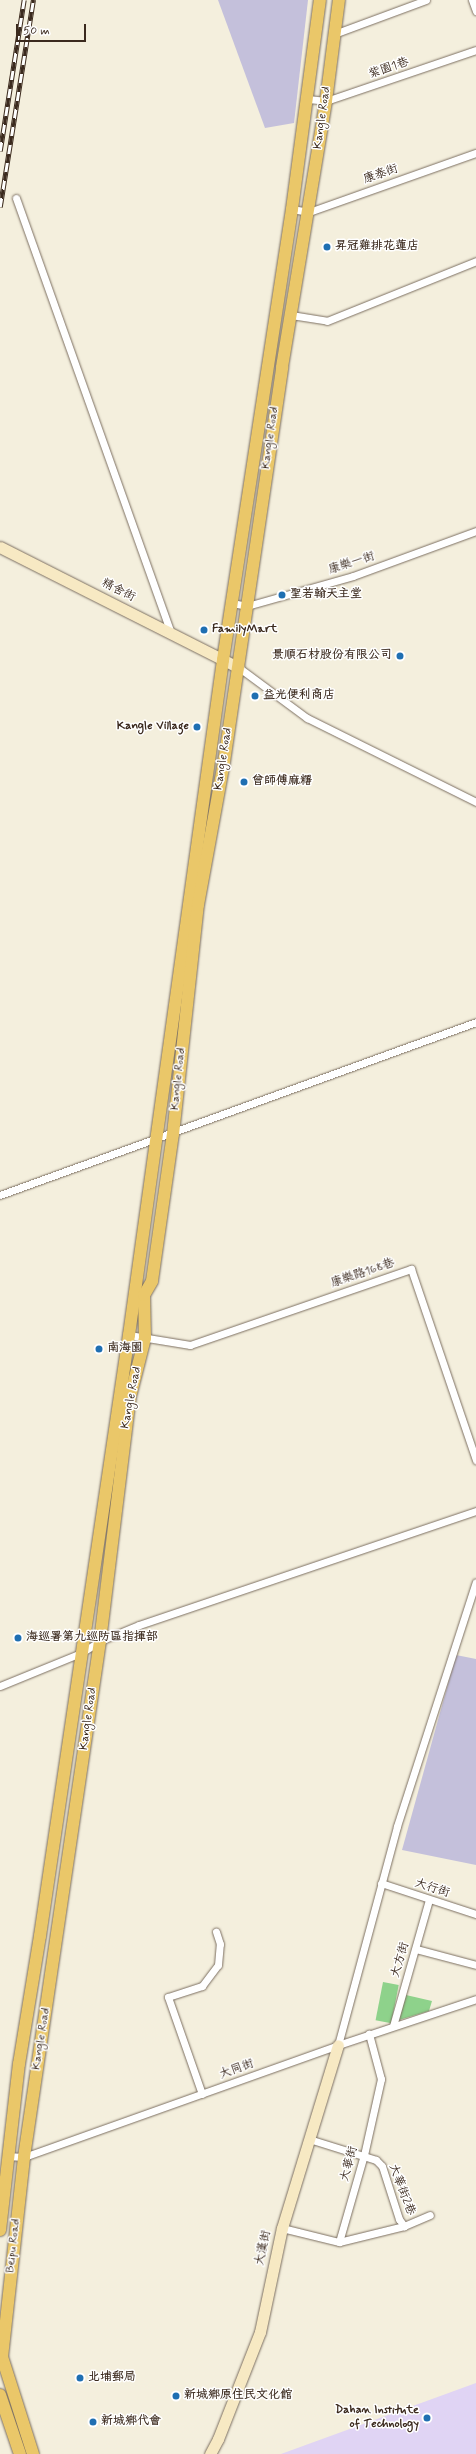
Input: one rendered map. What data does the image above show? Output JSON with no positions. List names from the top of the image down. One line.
{"streets":{"main road":["Kangle Road","Beipu Road"],"street":["紫園1巷","康泰街","康樂一街","精舍街","康樂路168巷","大行街","大方街","大同街","大華街","大華街2巷","大漢街"]},"crossings":[["紫園1巷","Kangle Road"],["Kangle Road","康泰街"],["Kangle Road","康樂一街"],["Kangle Road","精舍街"],["Kangle Road","康樂路168巷"],["Kangle Road","大同街"],["Kangle Road","Beipu Road"],["大行街","大方街"],["大方街","大同街"],["大同街","大華街"],["大同街","Beipu Road"],["大同街","大漢街"],["大華街","大華街2巷"],["大華街2巷","大漢街"]],"places":["昇冠雞排花蓮店","聖若翰天主堂","FamilyMart","景順石材股份有限公司","益光便利商店","Kangle Village","曾師傅麻糬","南海園","海巡署第九巡防區指揮部","北埔郵局","新城鄉原住民文化館","Dahan Institute of Technology","新城鄉代會"],"scale_bar":"50 m"}
